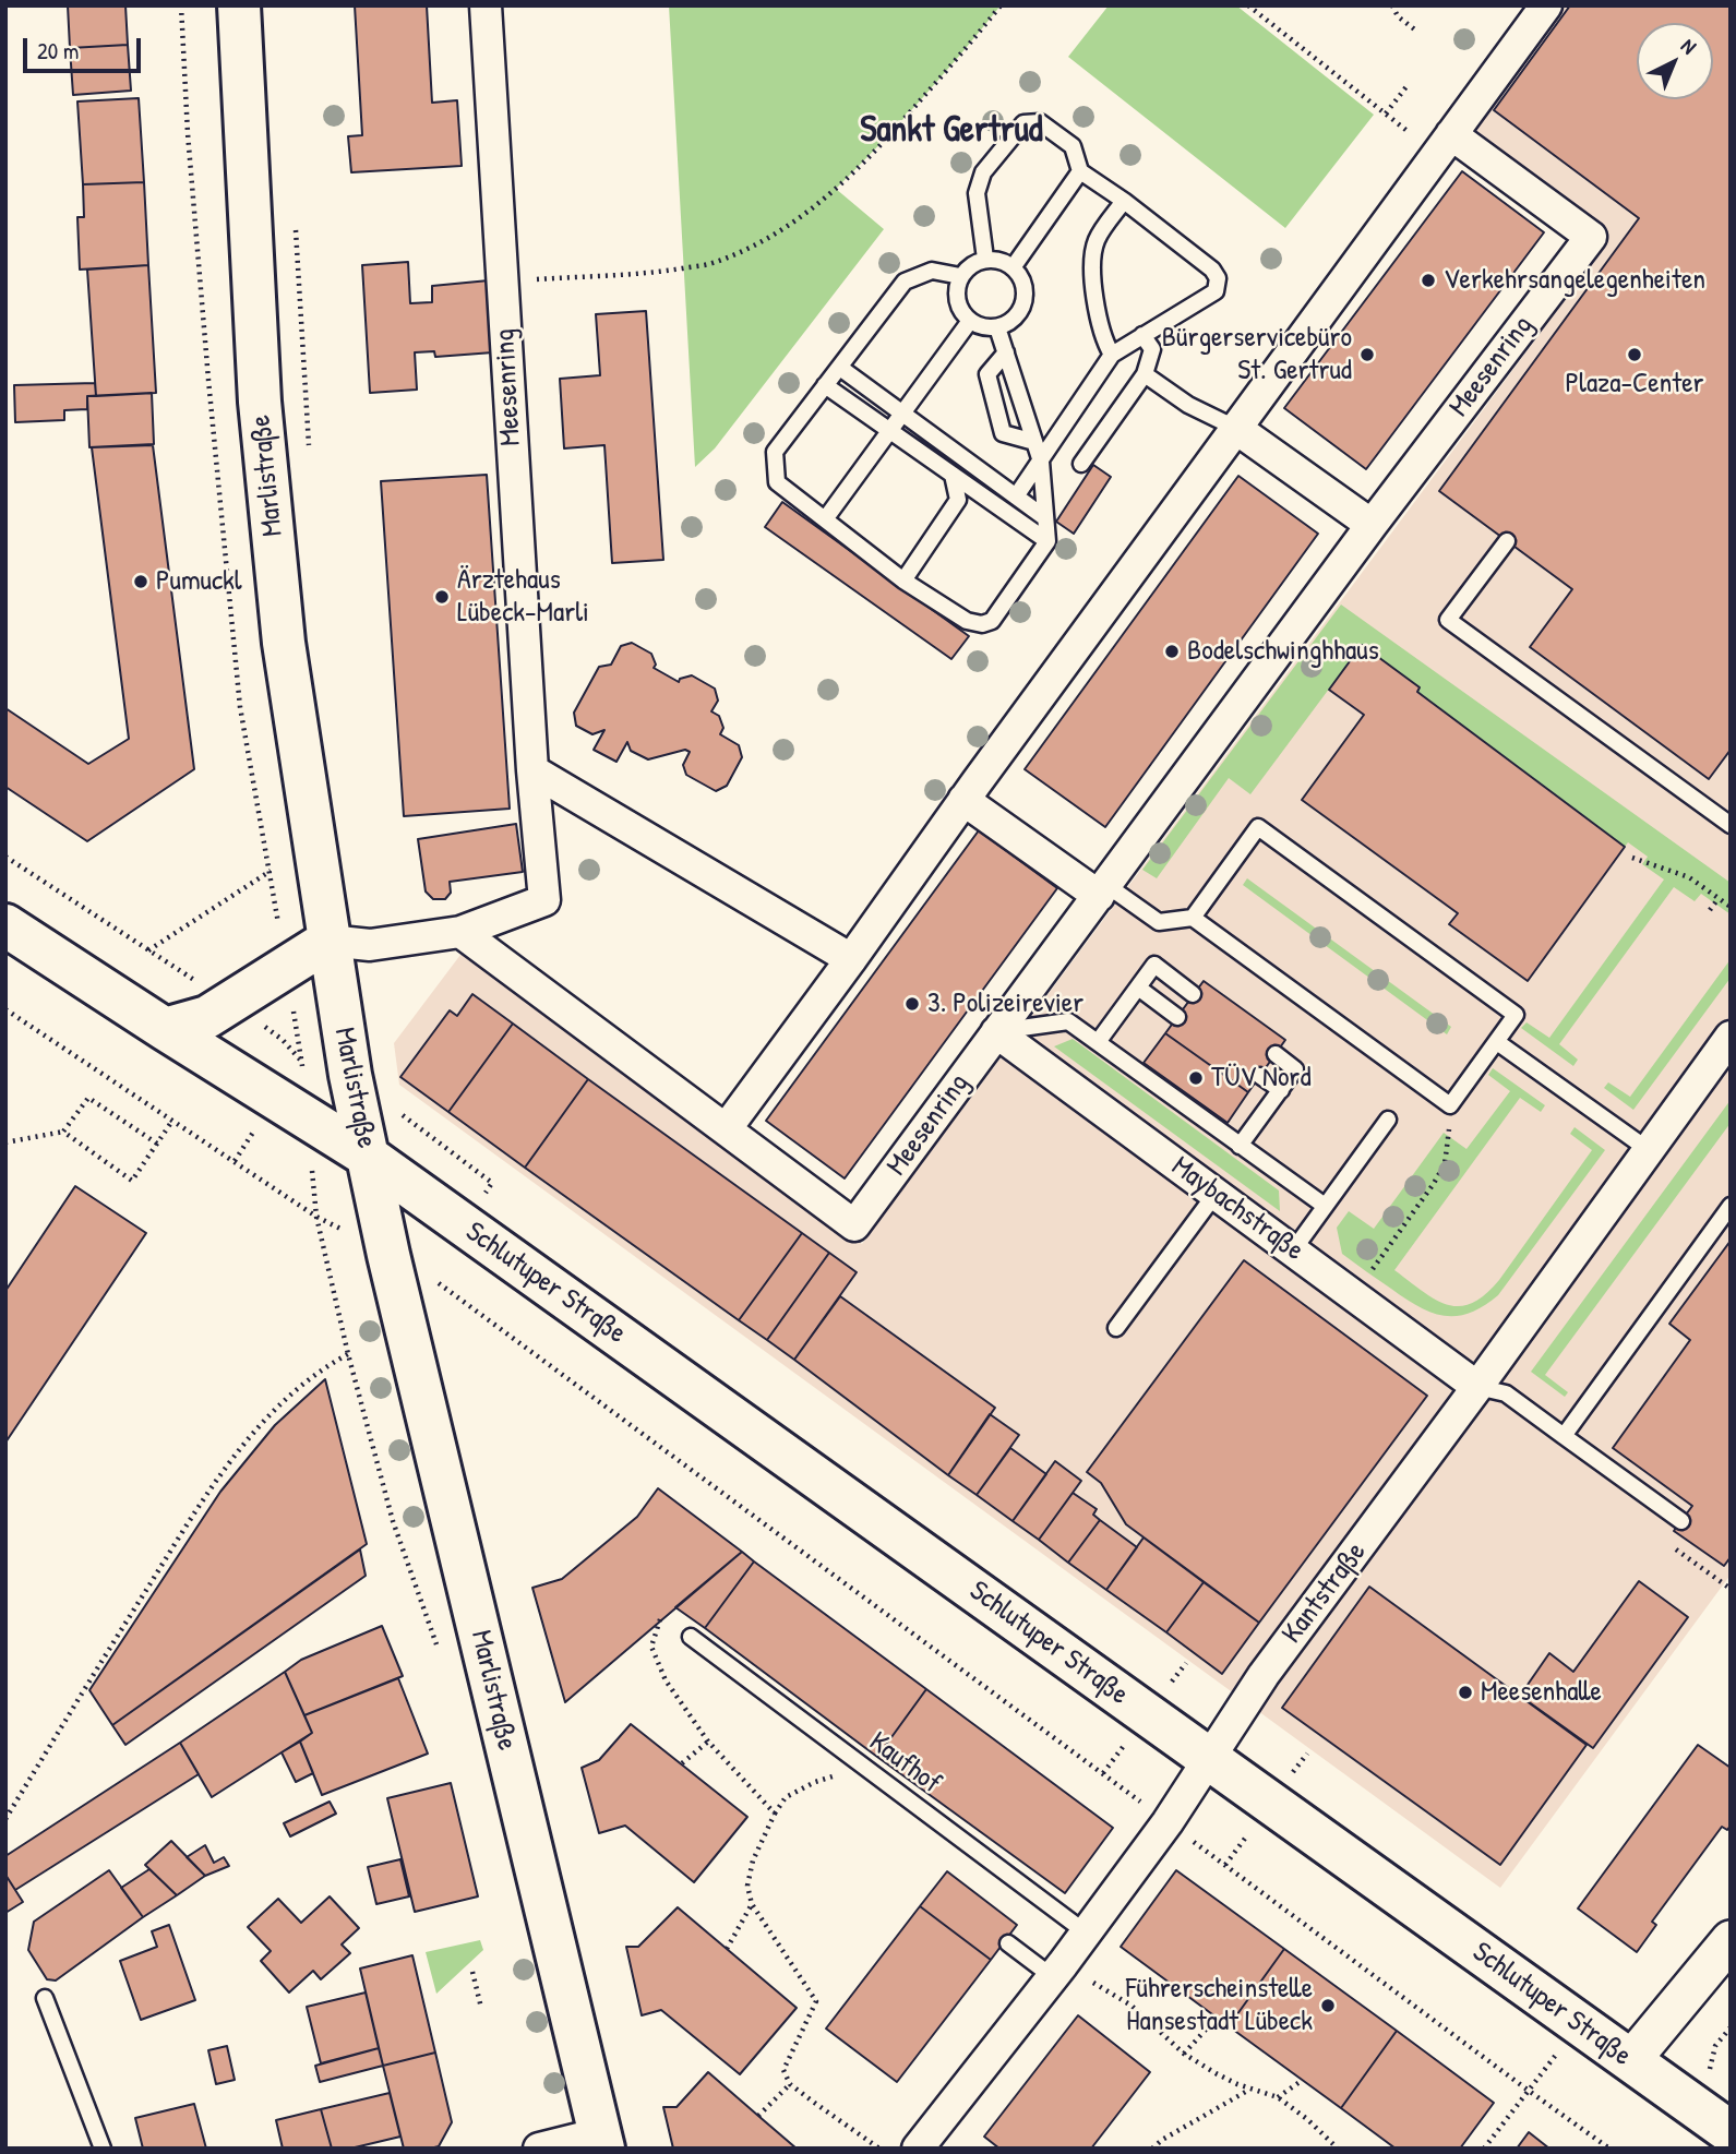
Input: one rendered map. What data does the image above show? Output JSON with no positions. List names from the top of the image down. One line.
{"streets":{"main road":["Marlistraße","Schlutuper Straße"],"street":["Meesenring","Maybachstraße","Kantstraße"],"lane":["Kaufhof"]},"crossings":[["Meesenring","Marlistraße"],["Meesenring","Maybachstraße"],["Marlistraße","Schlutuper Straße"],["Maybachstraße","Kantstraße"],["Schlutuper Straße","Kantstraße"],["Kantstraße","Kaufhof"]],"districts":["Sankt Gertrud"],"places":["Verkehrsangelegenheiten","Bürgerservicebüro St. Gertrud","Plaza-Center","Pumuckl","Ärztehaus Lübeck-Marli","Bodelschwinghhaus","3. Polizeirevier","TÜV Nord","Meesenhalle","Führerscheinstelle Hansestadt Lübeck"],"scale_bar":"20 m","north":"top right"}
